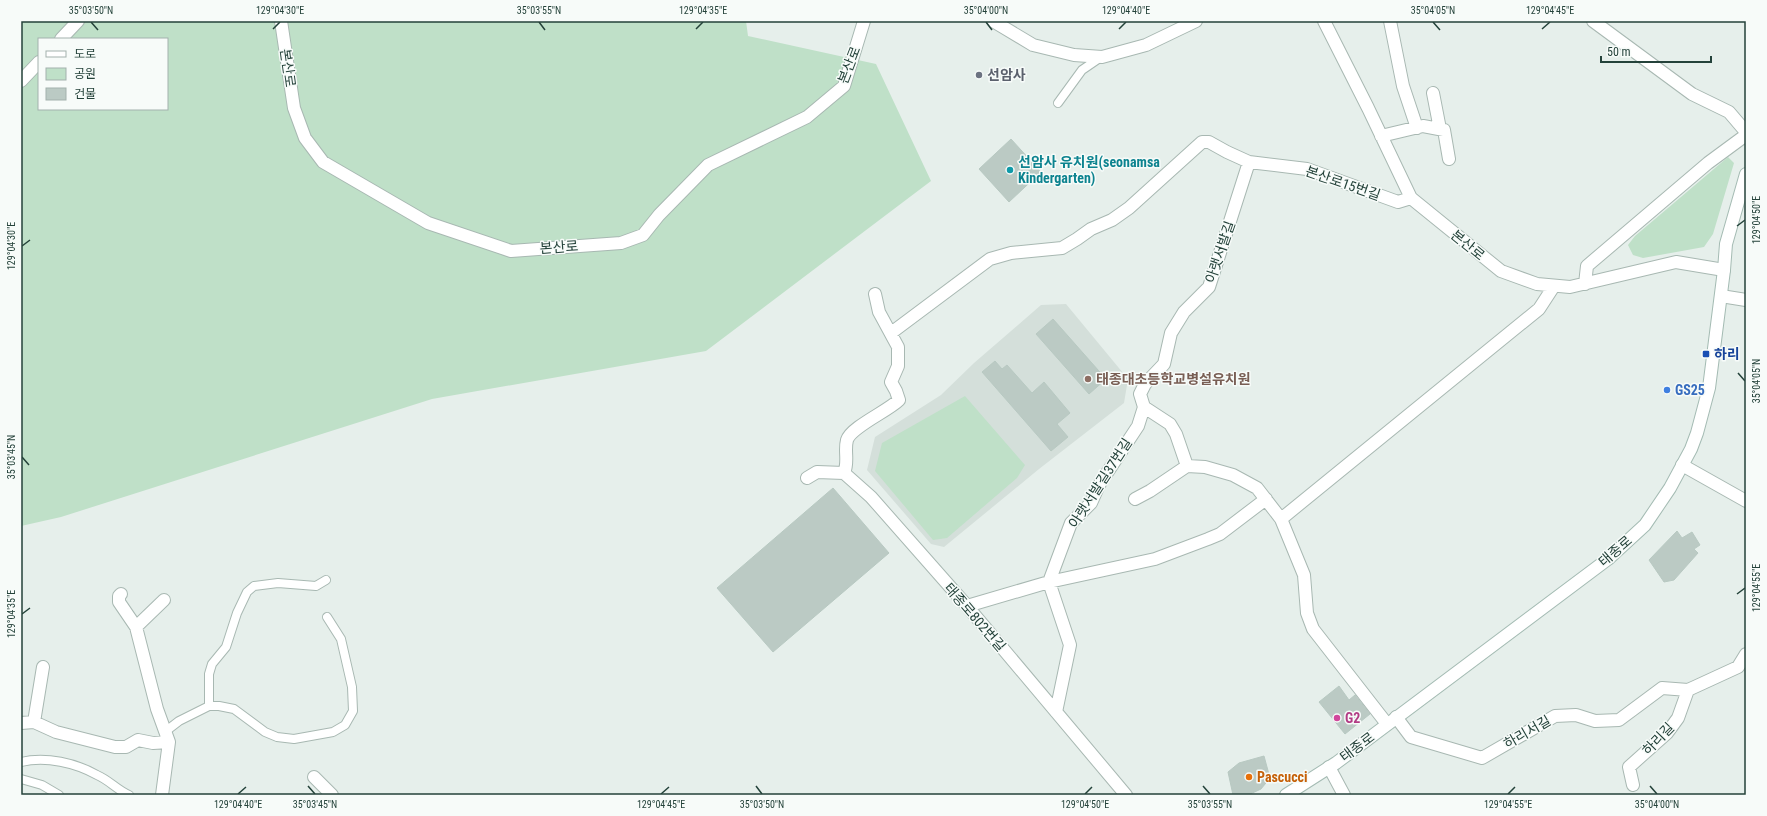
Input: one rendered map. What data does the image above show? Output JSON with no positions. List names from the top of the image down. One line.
{"streets":{"street":["본산로","본산로15번길","아랫서발길","아랫서발길37번길","태종로","태종로802번길","하리서길","하리길"]},"crossings":[["본산로","본산로15번길"],["본산로","태종로"],["본산로15번길","아랫서발길"],["아랫서발길","아랫서발길37번길"],["태종로","하리서길"],["하리서길","하리길"]],"places":{"other":["선암사","선암사 유치원(seonamsa Kindergarten)","태종대초등학교병설유치원","GS25","G2","Pascucci"],"transit":["하리"]},"legend":["도로","공원","건물"],"scale_bar":"50 m","coordinates":["35°03'50\"N","129°04'30\"E","35°03'55\"N","129°04'35\"E","35°04'00\"N","129°04'40\"E","35°04'05\"N","129°04'45\"E","129°04'50\"E","35°03'45\"N","129°04'55\"E"]}
